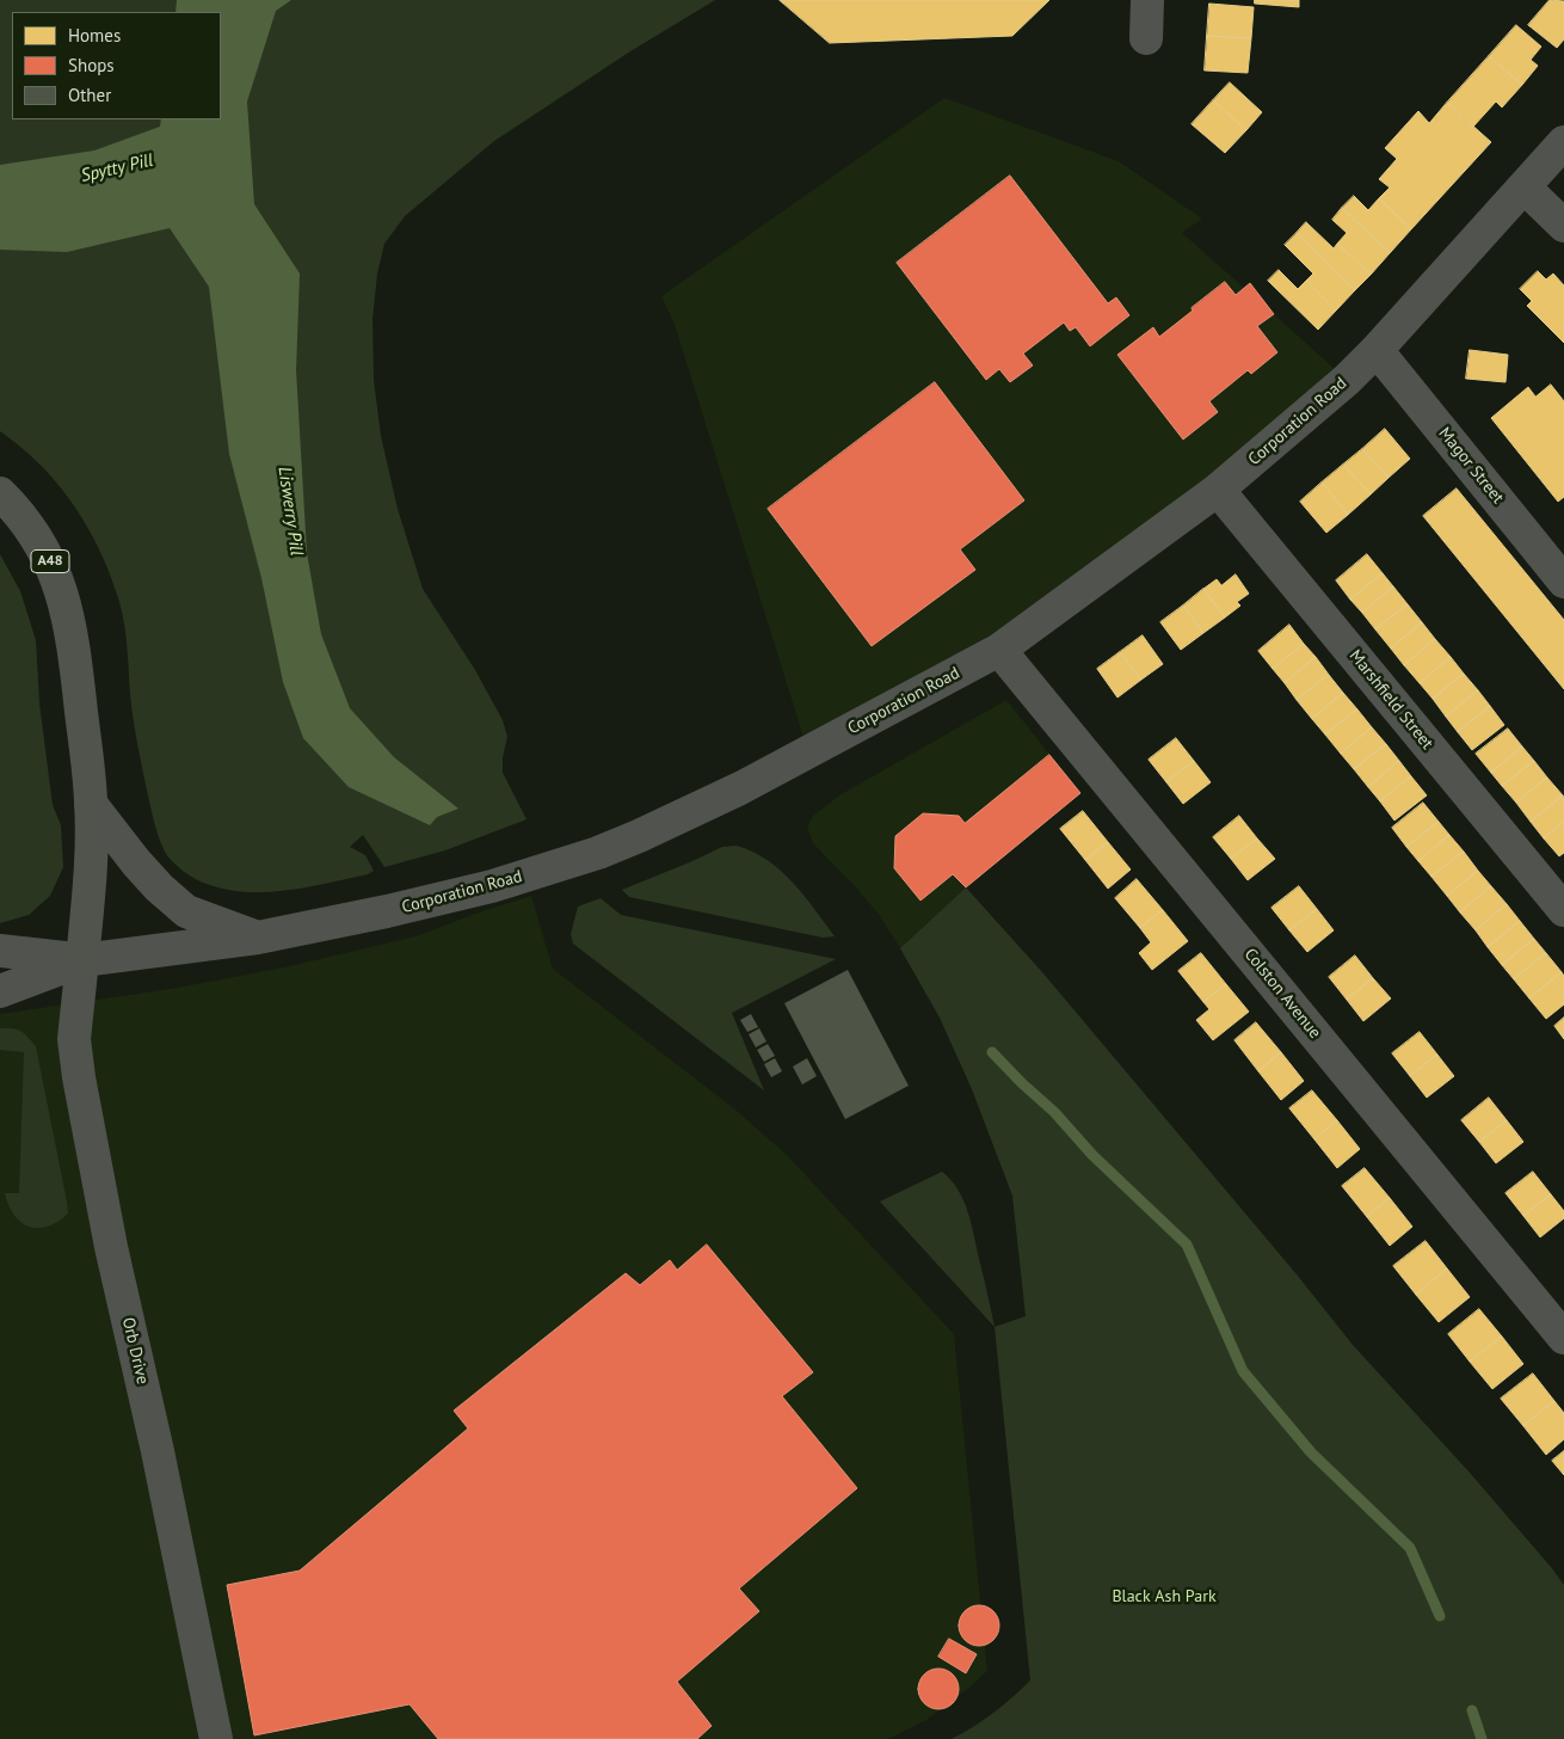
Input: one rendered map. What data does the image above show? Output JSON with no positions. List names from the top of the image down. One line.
{"streets":{"main road":["A48"],"street":["Corporation Road","Magor Street","Marshfield Street","Colston Avenue","Orb Drive"]},"crossings":[["Corporation Road","Magor Street"],["Corporation Road","A48"],["Corporation Road","Marshfield Street"],["Corporation Road","Colston Avenue"],["Corporation Road","Orb Drive"],["A48","Orb Drive"]],"water":["Spytty Pill","Liswerry Pill"],"parks":["Black Ash Park"],"legend":["Homes","Shops","Other"]}
